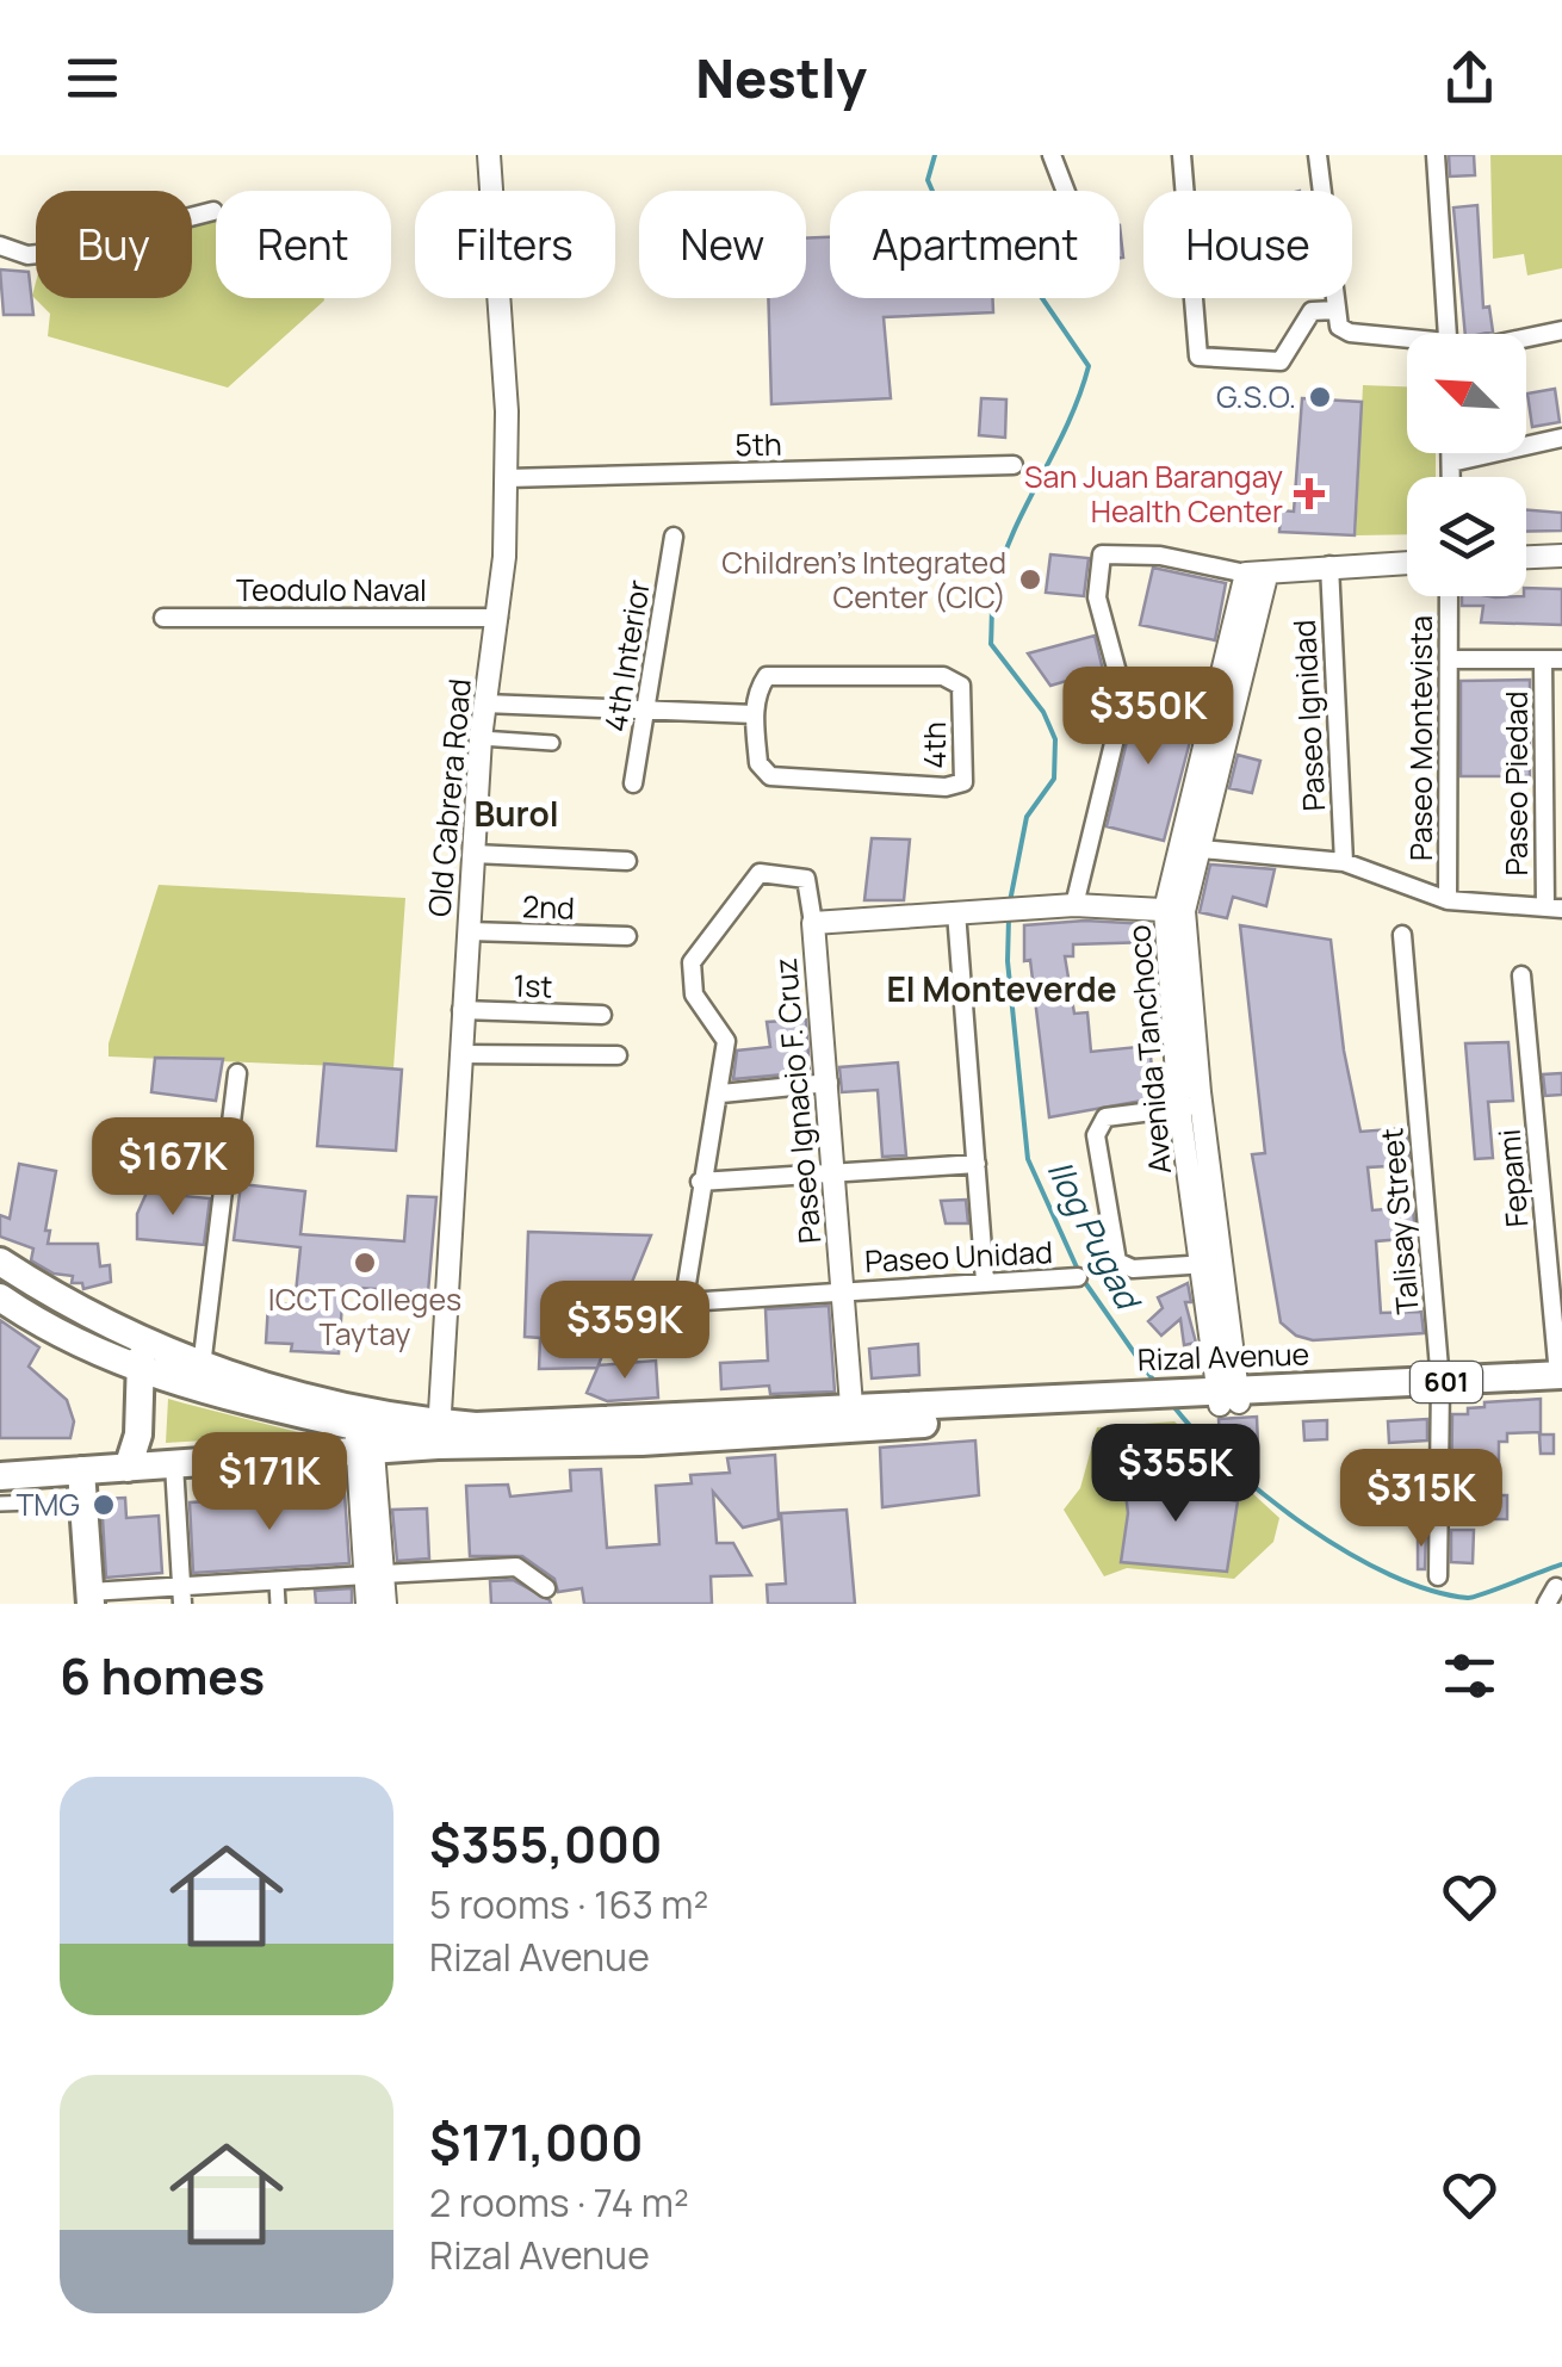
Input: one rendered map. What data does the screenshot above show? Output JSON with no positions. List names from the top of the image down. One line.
{"streets":{"main road":["Rizal Avenue","601"],"street":["5th","Teodulo Naval","4th Interior","Paseo Ignidad","Paseo Montevista","4th","Paseo Piedad","Old Cabrera Road","2nd","1st","Avenida Tanchoco","Paseo Ignacio F. Cruz","Fepami","Talisay Street","Paseo Unidad"]},"crossings":[["5th","Old Cabrera Road"],["Teodulo Naval","Old Cabrera Road"],["Old Cabrera Road","2nd"],["Old Cabrera Road","1st"],["Old Cabrera Road","601"],["Avenida Tanchoco","Paseo Ignacio F. Cruz"],["Avenida Tanchoco","Rizal Avenue"],["Paseo Ignacio F. Cruz","Paseo Unidad"],["Paseo Ignacio F. Cruz","Rizal Avenue"],["Paseo Ignacio F. Cruz","601"],["Fepami","601"],["Talisay Street","Rizal Avenue"],["Talisay Street","601"],["Rizal Avenue","601"]],"districts":["Burol","El Monteverde"],"water":["Ilog Pugad"],"places":{"other":["G.S.O.","Children's Integrated Center (CIC)","ICCT Colleges Taytay","TMG"],"health":["San Juan Barangay Health Center"]},"north":"top left","page":{"header":"Nestly","chip":["Buy","Rent","Filters","New","Apartment","House"],"price":["$350K","$167K","$359K","$355K","$171K","$315K"],"heading":"6 homes","list":[{"name":"$355,000","note":"5 rooms · 163 m² · Rizal Avenue"},{"name":"$171,000","note":"2 rooms · 74 m² · Rizal Avenue"}]}}
